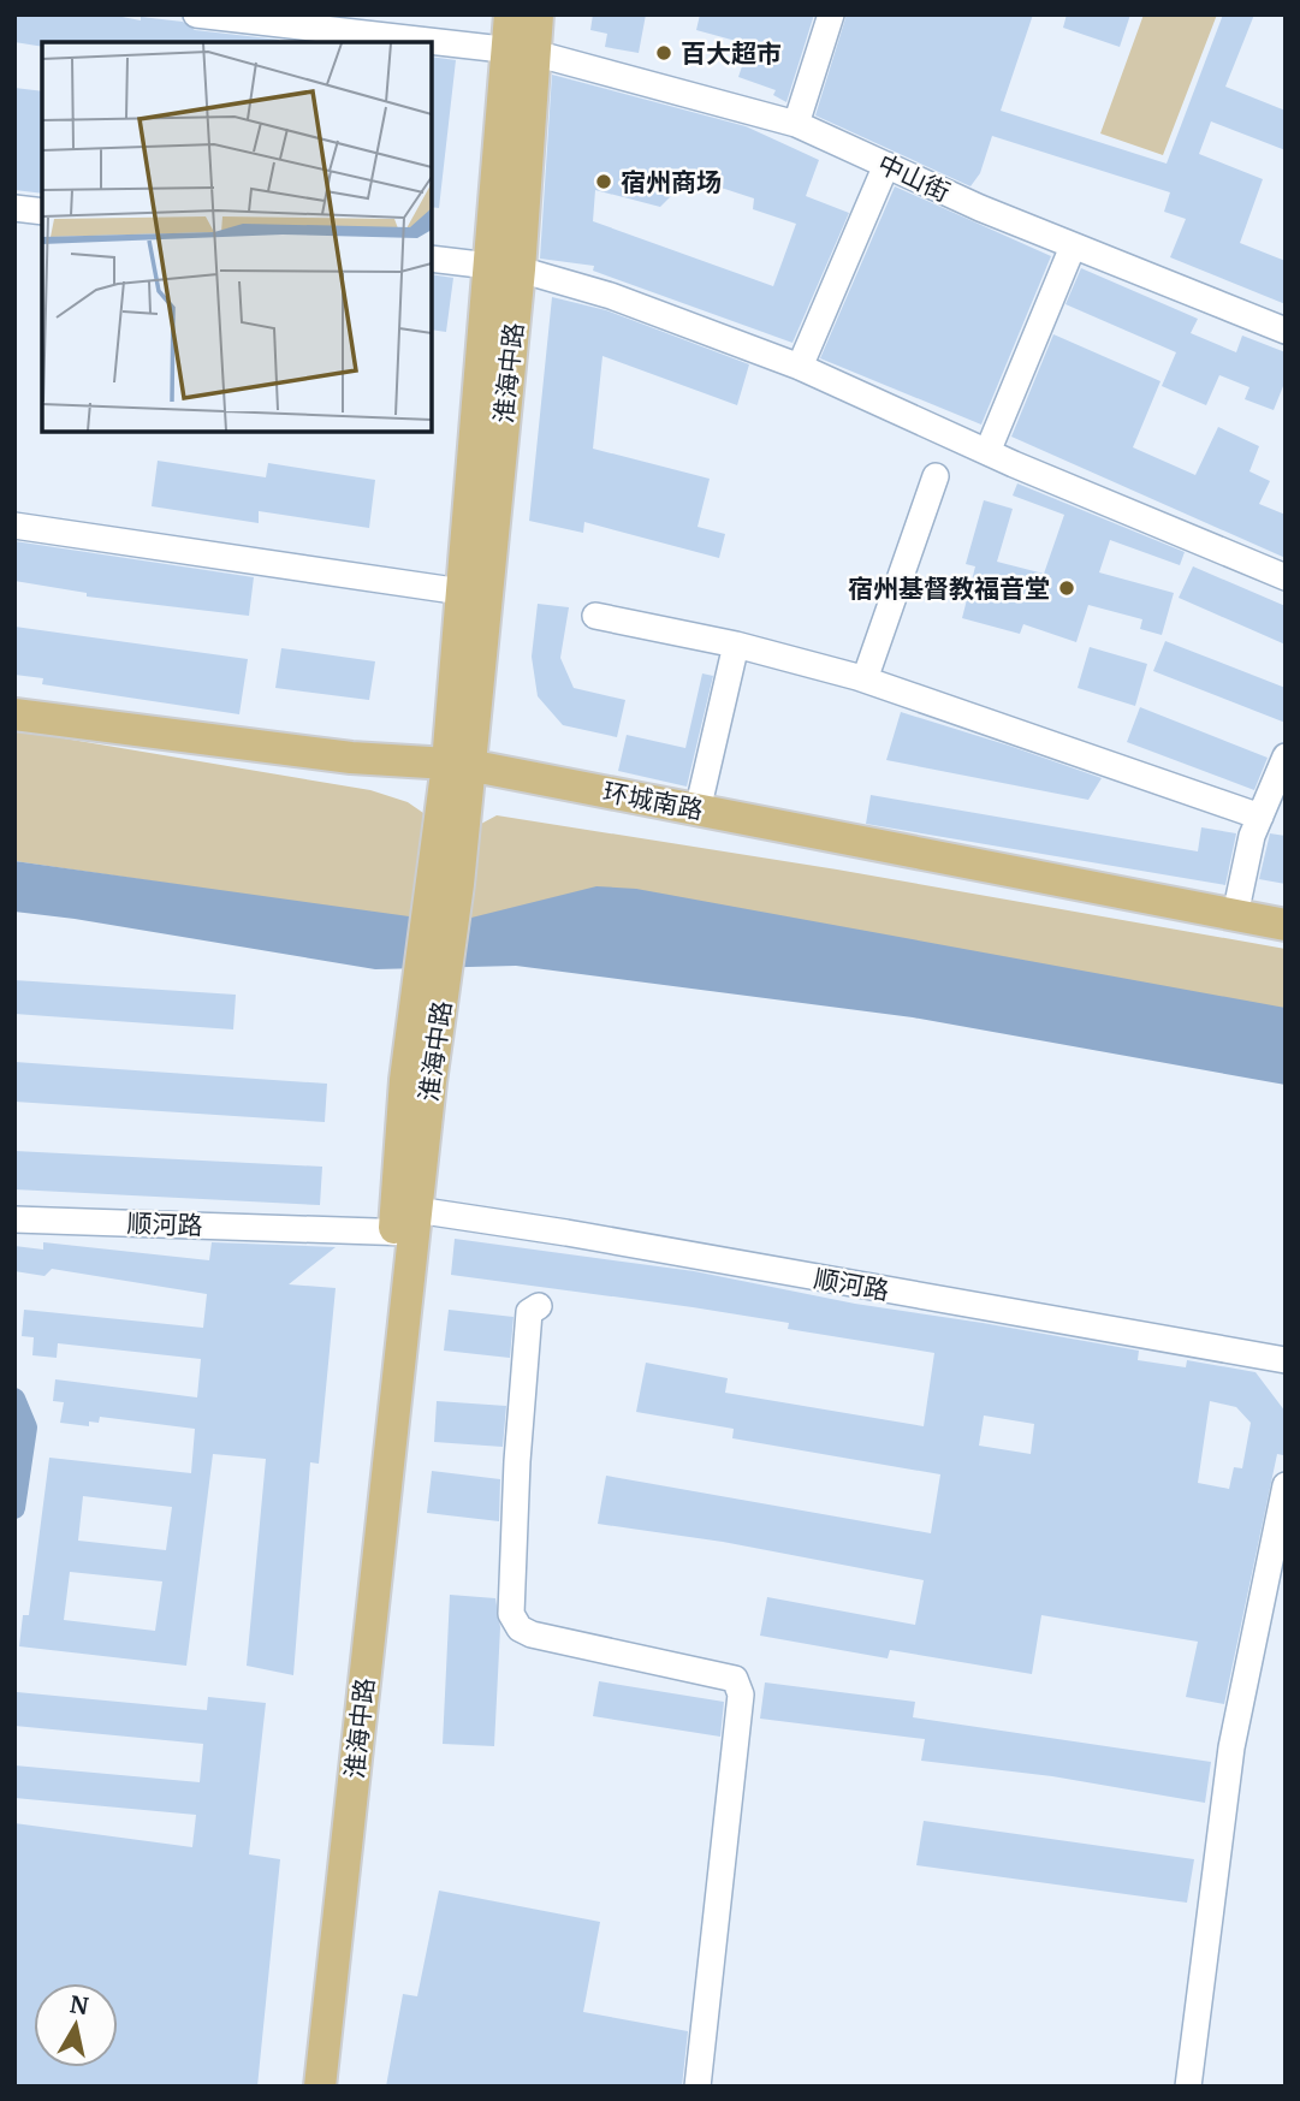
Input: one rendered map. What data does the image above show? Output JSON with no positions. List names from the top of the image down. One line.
{"streets":{"main road":["淮海中路","环城南路"],"street":["中山街","顺河路"]},"crossings":[["中山街","淮海中路"],["淮海中路","环城南路"],["淮海中路","顺河路"]],"places":["百大超市","宿州商场","宿州基督教福音堂"],"north":"top"}
